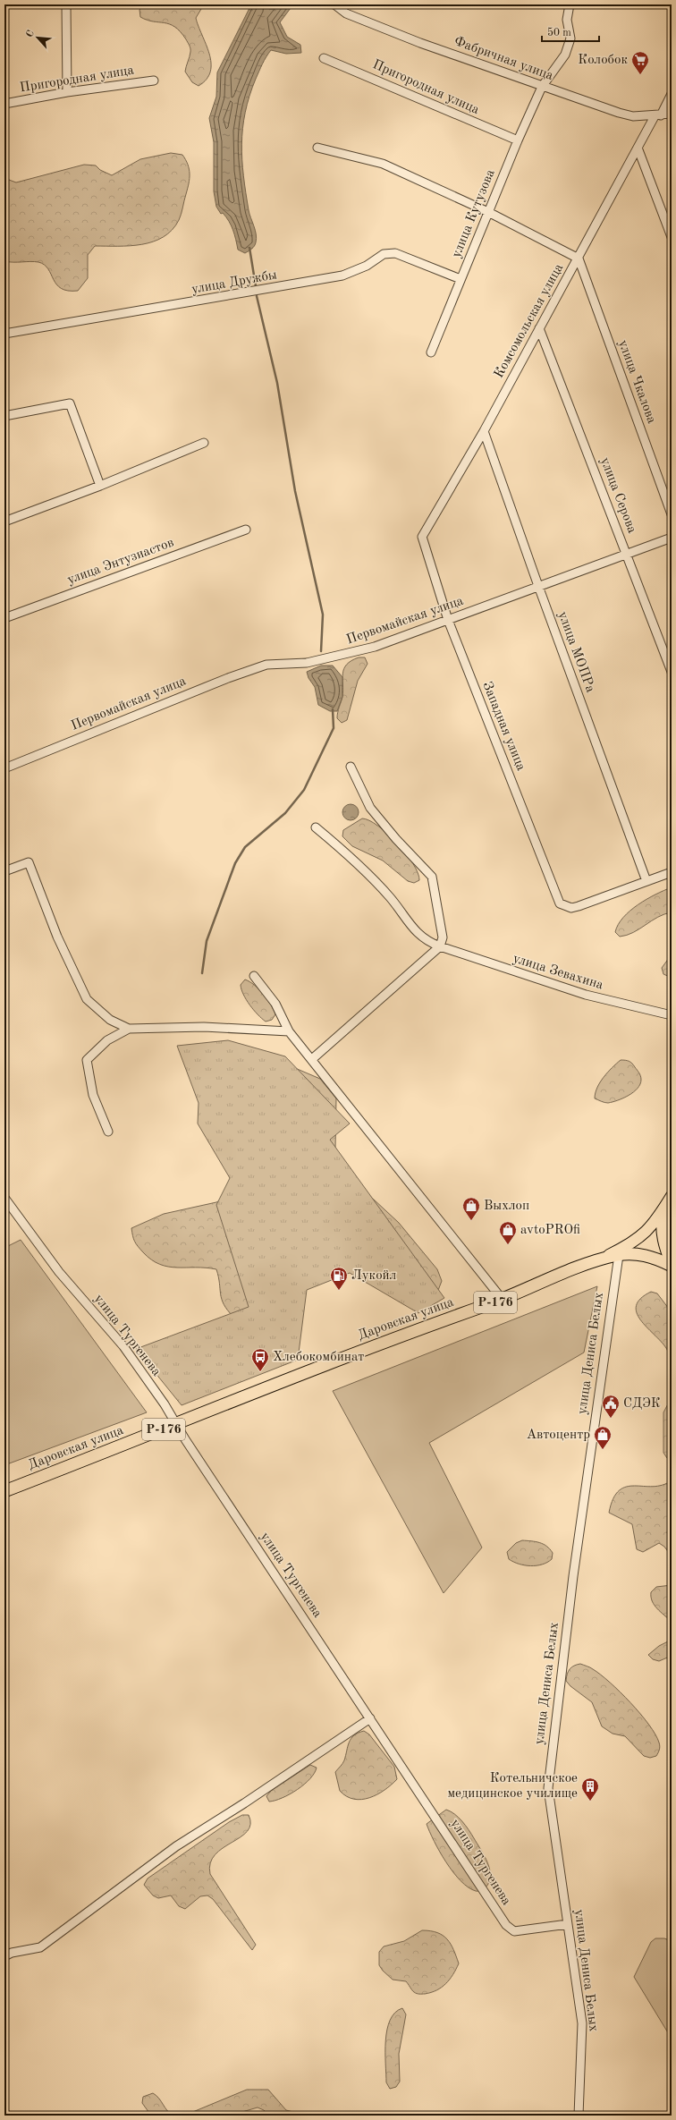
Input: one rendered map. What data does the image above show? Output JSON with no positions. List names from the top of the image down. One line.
{"streets":{"highway":["Р-176","Даровская улица"],"street":["Фабричная улица","Пригородная улица","улица Кутузова","улица Дружбы","Комсомольская улица","улица Чкалова","улица Серова","улица Энтузиастов","Первомайская улица","улица МОПРа","Западная улица","улица Зевахина","улица Тургенева","улица Дениса Белых"]},"crossings":[["Фабричная улица","улица Кутузова"],["Фабричная улица","Комсомольская улица"],["Пригородная улица","улица Кутузова"],["улица Кутузова","улица Дружбы"],["Комсомольская улица","улица Чкалова"],["Комсомольская улица","улица Серова"],["Комсомольская улица","улица МОПРа"],["Комсомольская улица","Западная улица"],["улица Серова","Первомайская улица"],["Первомайская улица","улица МОПРа"],["Первомайская улица","Западная улица"],["улица МОПРа","Западная улица"],["Даровская улица","улица Тургенева"],["Даровская улица","улица Дениса Белых"],["улица Тургенева","улица Дениса Белых"]],"places":{"supermarket":["Колобок"],"shop":["Выхлоп","avtoPROfi","Автоцентр"],"fuel station":["Лукойл"],"bus stop":["Хлебокомбинат"],"public building":["СДЭК"],"building":["Котельничское медицинское училище"]},"scale_bar":"50 m","north":"top left"}
